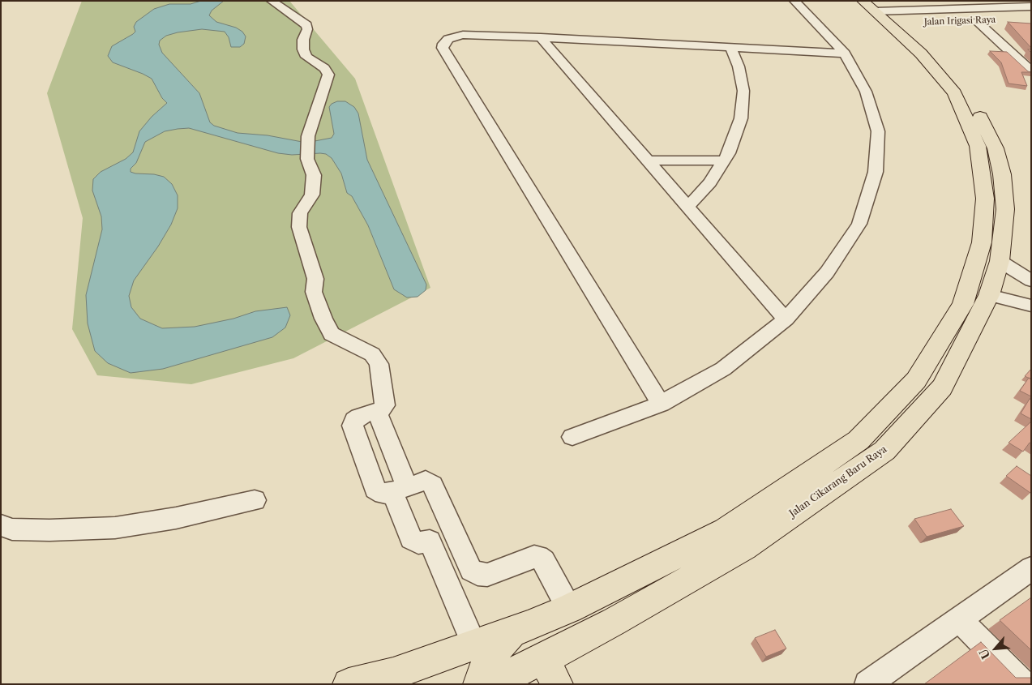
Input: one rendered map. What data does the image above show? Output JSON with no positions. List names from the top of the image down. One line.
{"streets":{"main road":["Jalan Cikarang Baru Raya"],"street":["Jalan Irigasi Raya"]},"crossings":[["Jalan Irigasi Raya","Jalan Cikarang Baru Raya"]],"north":"bottom left"}
